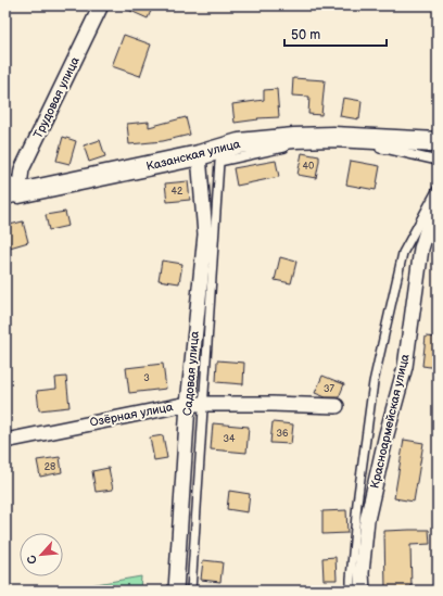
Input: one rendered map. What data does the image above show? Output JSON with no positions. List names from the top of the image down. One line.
{"streets":{"main road":["Казанская улица"],"street":["Трудовая улица","Садовая улица","Озёрная улица","Красноармейская улица"]},"crossings":[["Трудовая улица","Казанская улица"],["Казанская улица","Садовая улица"],["Садовая улица","Озёрная улица"]],"house_numbers":["40","42","3","37","36","34","28"],"scale_bar":"50 m","north":"bottom left"}
